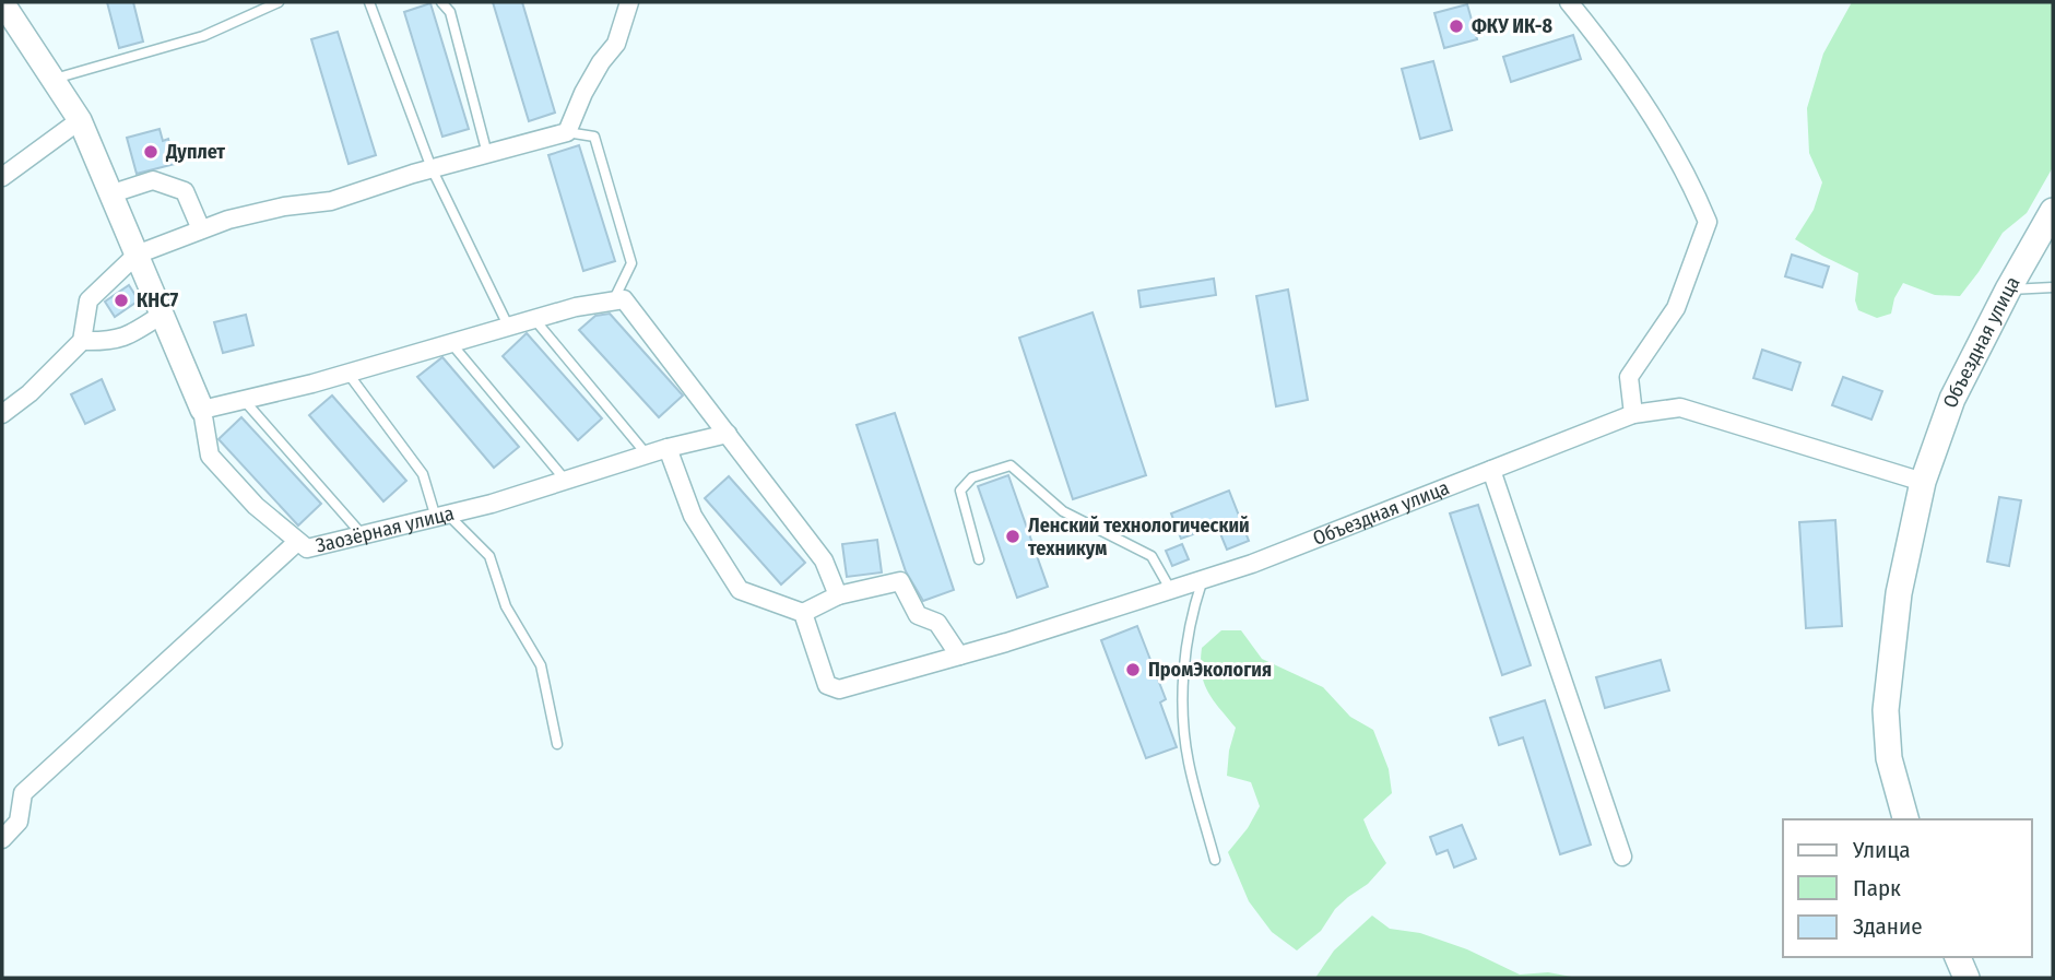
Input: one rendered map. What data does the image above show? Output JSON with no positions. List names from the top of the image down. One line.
{"streets":{"main road":["Объездная улица"],"street":["Заозёрная улица"]},"places":["ФКУ ИК-8","Дуплет","КНС7","Ленский технологический техникум","ПромЭкология"],"legend":["Улица","Парк","Здание"]}
